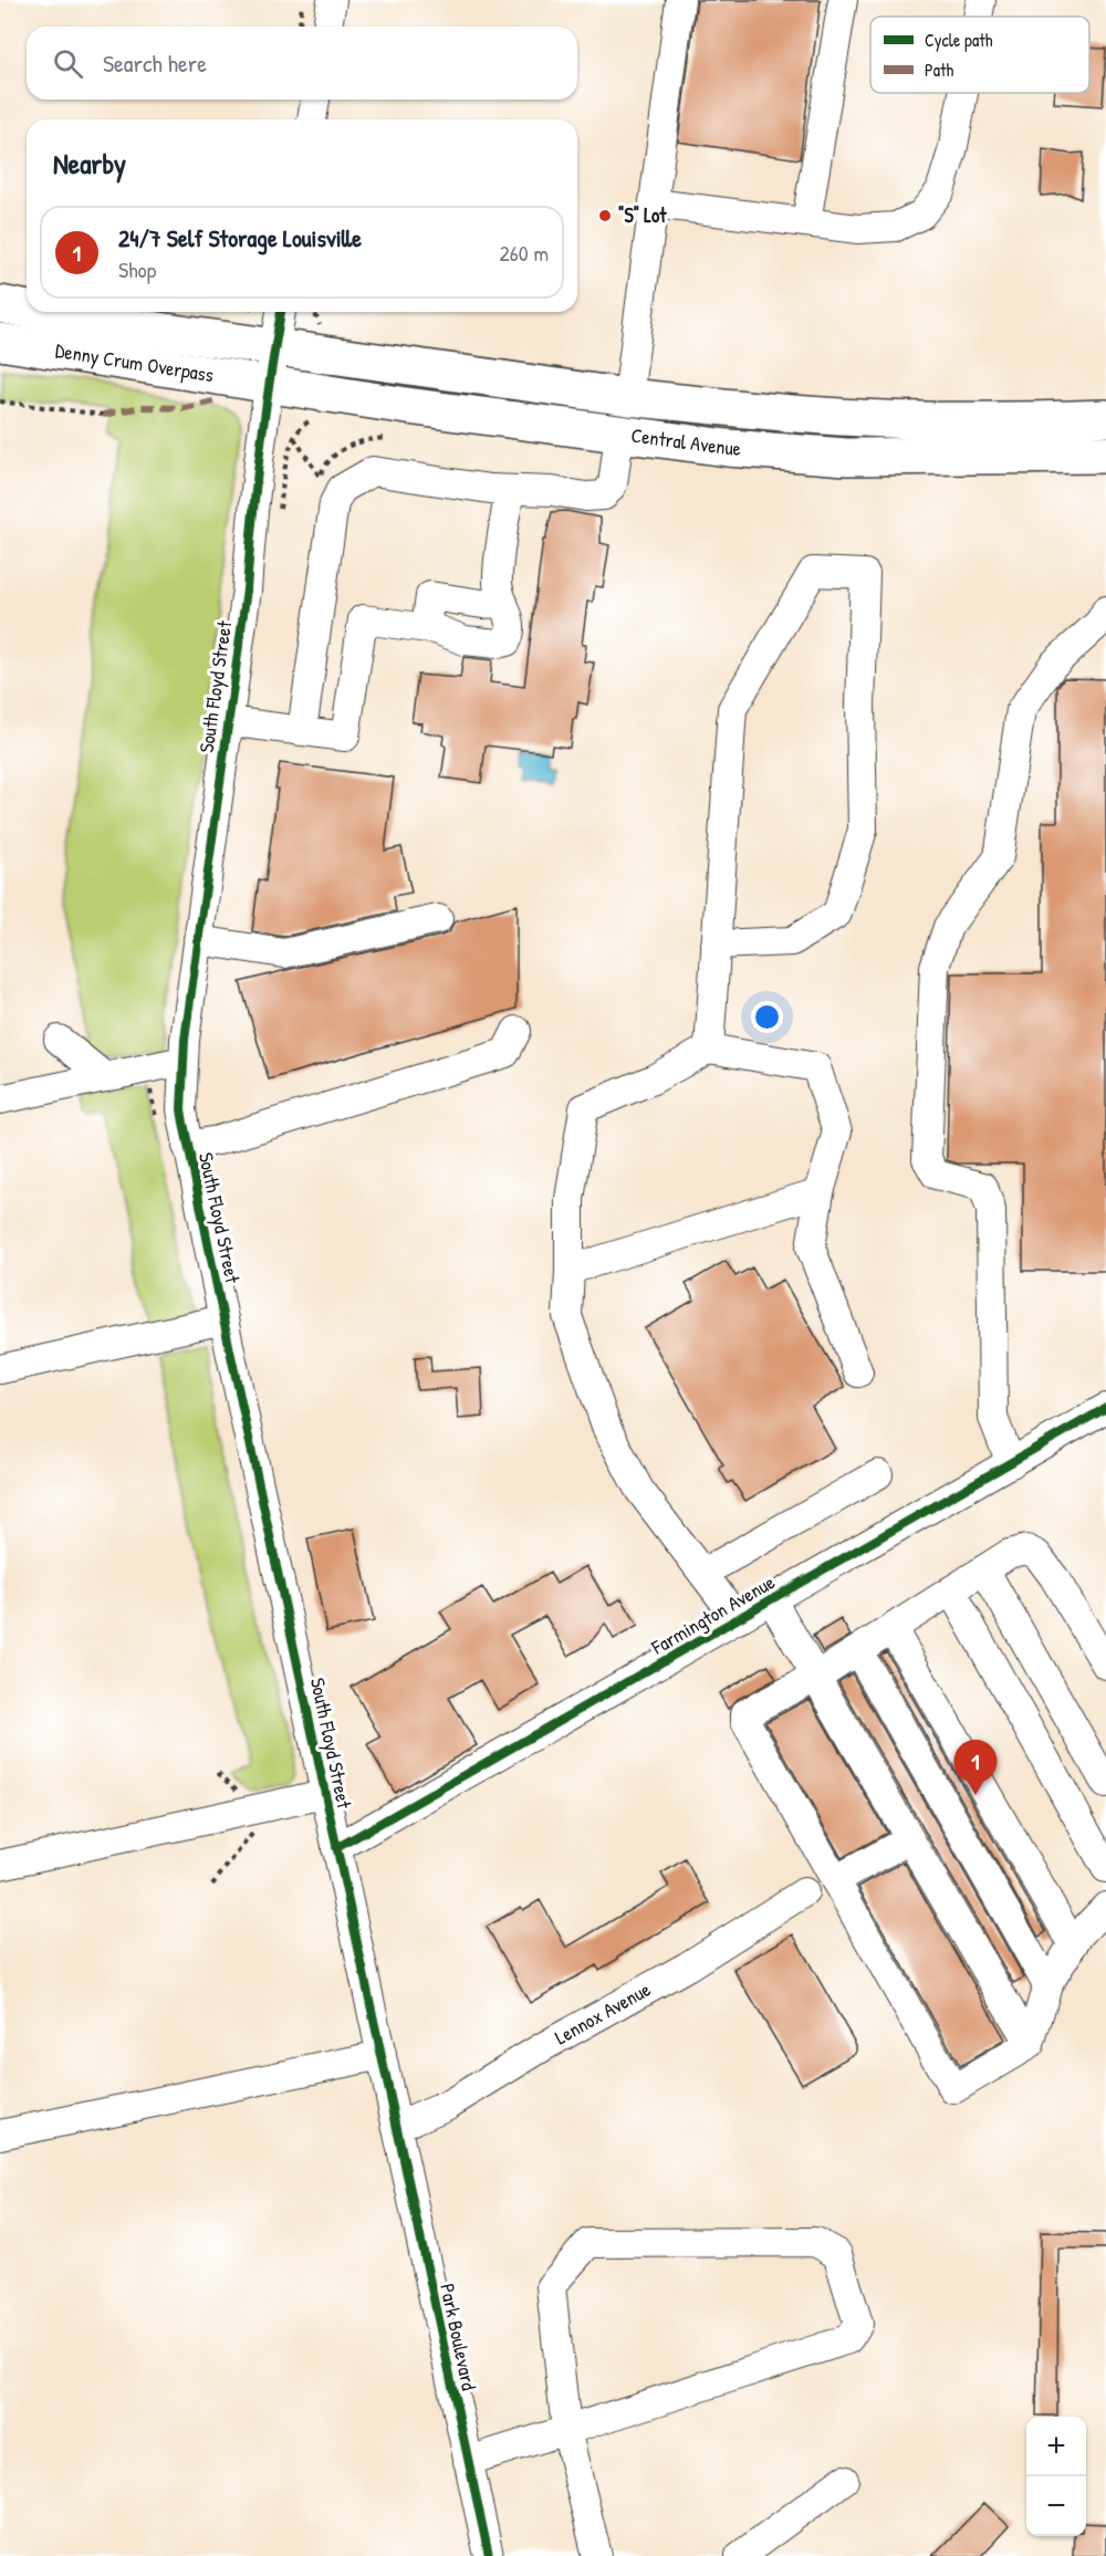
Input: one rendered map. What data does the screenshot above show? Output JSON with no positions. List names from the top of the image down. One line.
{"streets":{"main road":["Denny Crum Overpass","Central Avenue"],"street":["South Floyd Street","Farmington Avenue","Lennox Avenue","Park Boulevard"]},"crossings":[["Denny Crum Overpass","Central Avenue"],["Denny Crum Overpass","South Floyd Street"],["Central Avenue","South Floyd Street"],["South Floyd Street","Farmington Avenue"],["South Floyd Street","Lennox Avenue"],["South Floyd Street","Park Boulevard"],["Lennox Avenue","Park Boulevard"]],"places":["\"S\" Lot"],"legend":["Cycle path","Path"],"page":{"search":"Search here","heading":"Nearby","list":[{"mark":"1","name":"24/7 Self Storage Louisville","note":"Shop","value":"260 m"}],"pins":"1","map_buttons":["+","−"]}}
